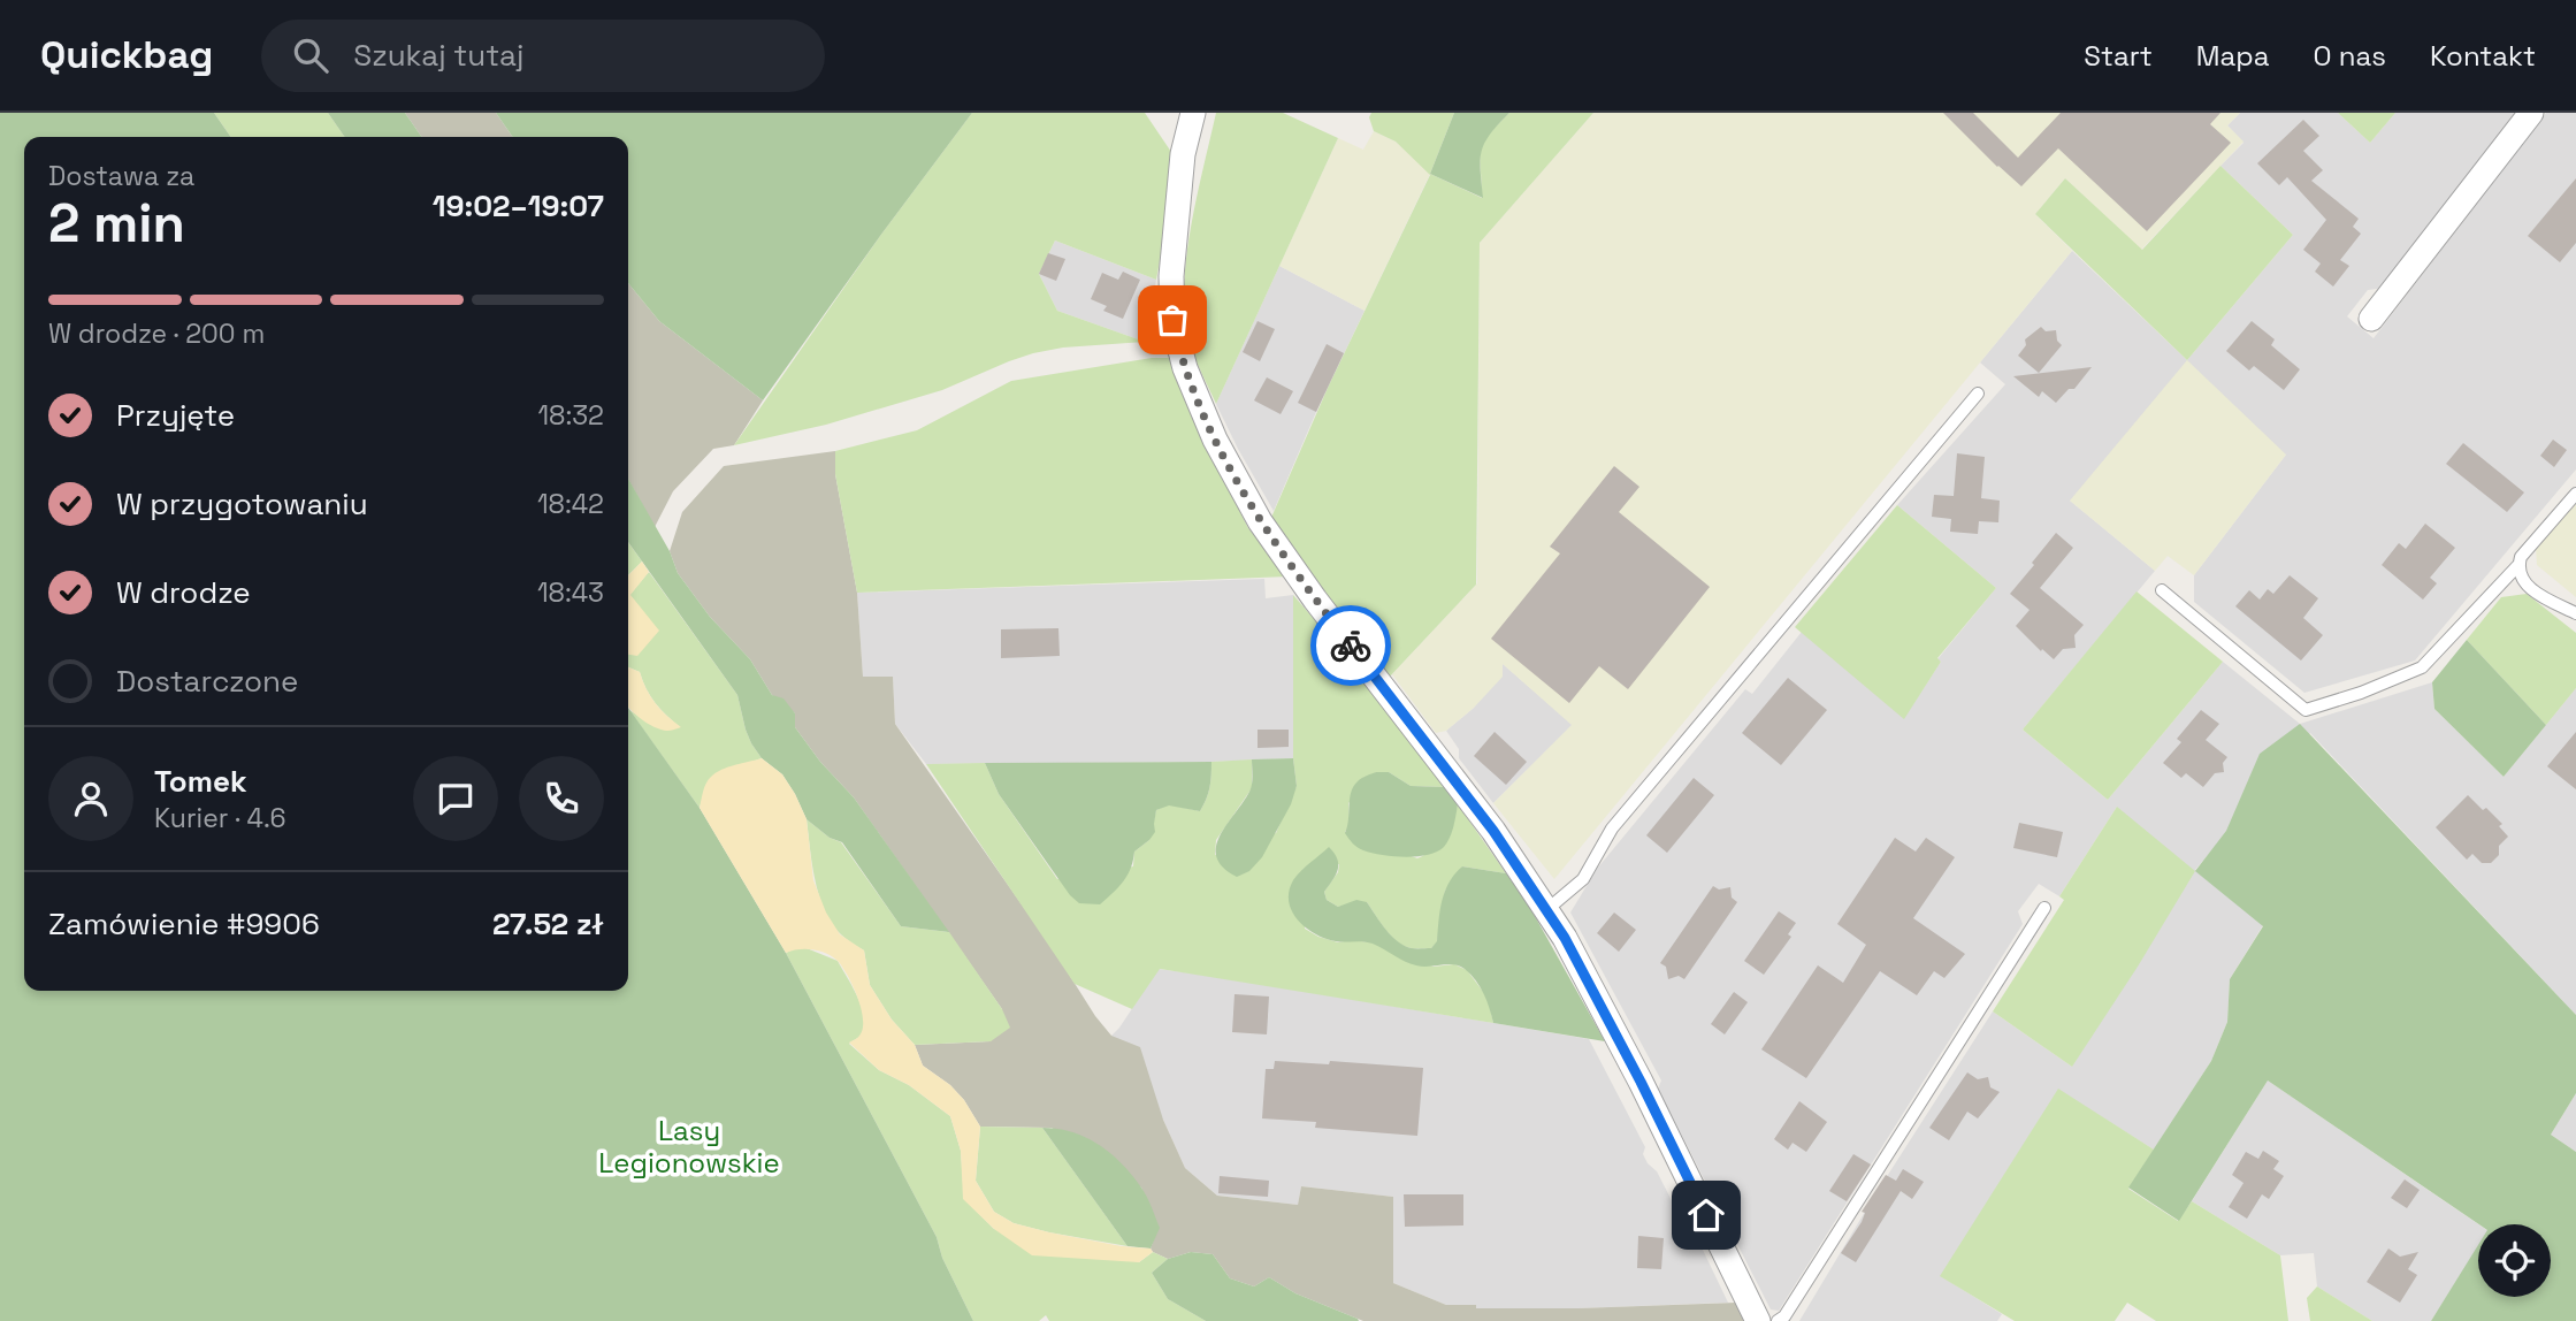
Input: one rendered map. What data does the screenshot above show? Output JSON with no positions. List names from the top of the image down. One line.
{"parks":["Lasy Legionowskie"],"page":{"header":"Quickbag","search":"Szukaj tutaj","nav":["Start","Mapa","O nas","Kontakt"],"heading":["2 min","Dostawa za","19:02–19:07"],"panel":["Tomek","Kurier · 4.6","Zamówienie #9906","27.52 zł"],"bar":"W drodze · 200 m","list":[["Przyjęte","18:32"],["W przygotowaniu","18:42"],["W drodze","18:43"],"Dostarczone"]}}
